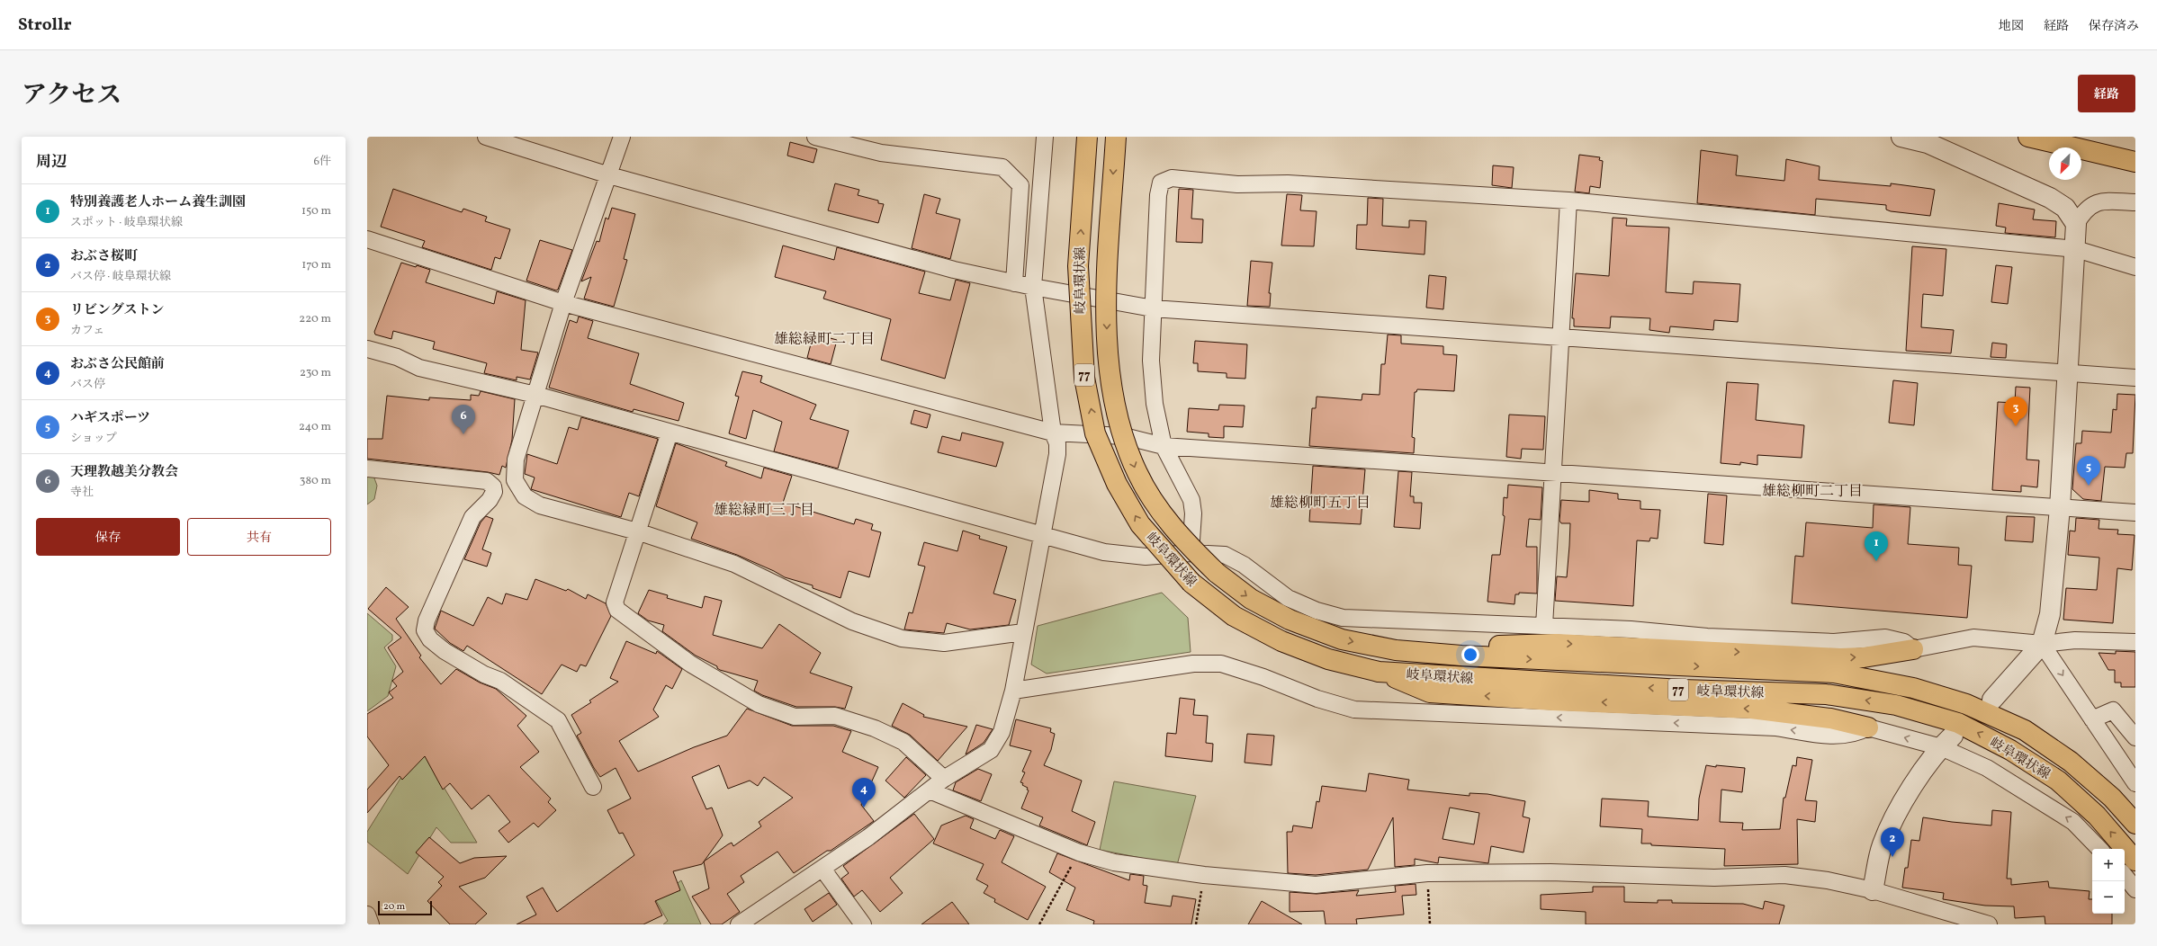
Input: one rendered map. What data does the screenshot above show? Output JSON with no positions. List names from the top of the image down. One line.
{"streets":{"main road":["岐阜環状線","77"]},"crossings":[["岐阜環状線","77"]],"districts":["雄総緑町二丁目","雄総柳町二丁目","雄総柳町五丁目","雄総緑町三丁目"],"scale_bar":"20 m","north":"bottom left","page":{"header":"Strollr","nav":["地図","経路","保存済み"],"title":"アクセス","buttons":["経路",["保存","共有"]],"heading":["周辺","6件"],"list":[{"mark":"1","name":"特別養護老人ホーム養生訓園","note":"スポット · 岐阜環状線","value":"150 m"},{"mark":"2","name":"おぶさ桜町","note":"バス停 · 岐阜環状線","value":"170 m"},{"mark":"3","name":"リビングストン","note":"カフェ","value":"220 m"},{"mark":"4","name":"おぶさ公民館前","note":"バス停","value":"230 m"},{"mark":"5","name":"ハギスポーツ","note":"ショップ","value":"240 m"},{"mark":"6","name":"天理教越美分教会","note":"寺社","value":"380 m"}],"pins":["3","6","5","1","4","2"],"map_buttons":["+","−"],"scale":"20 m"}}
